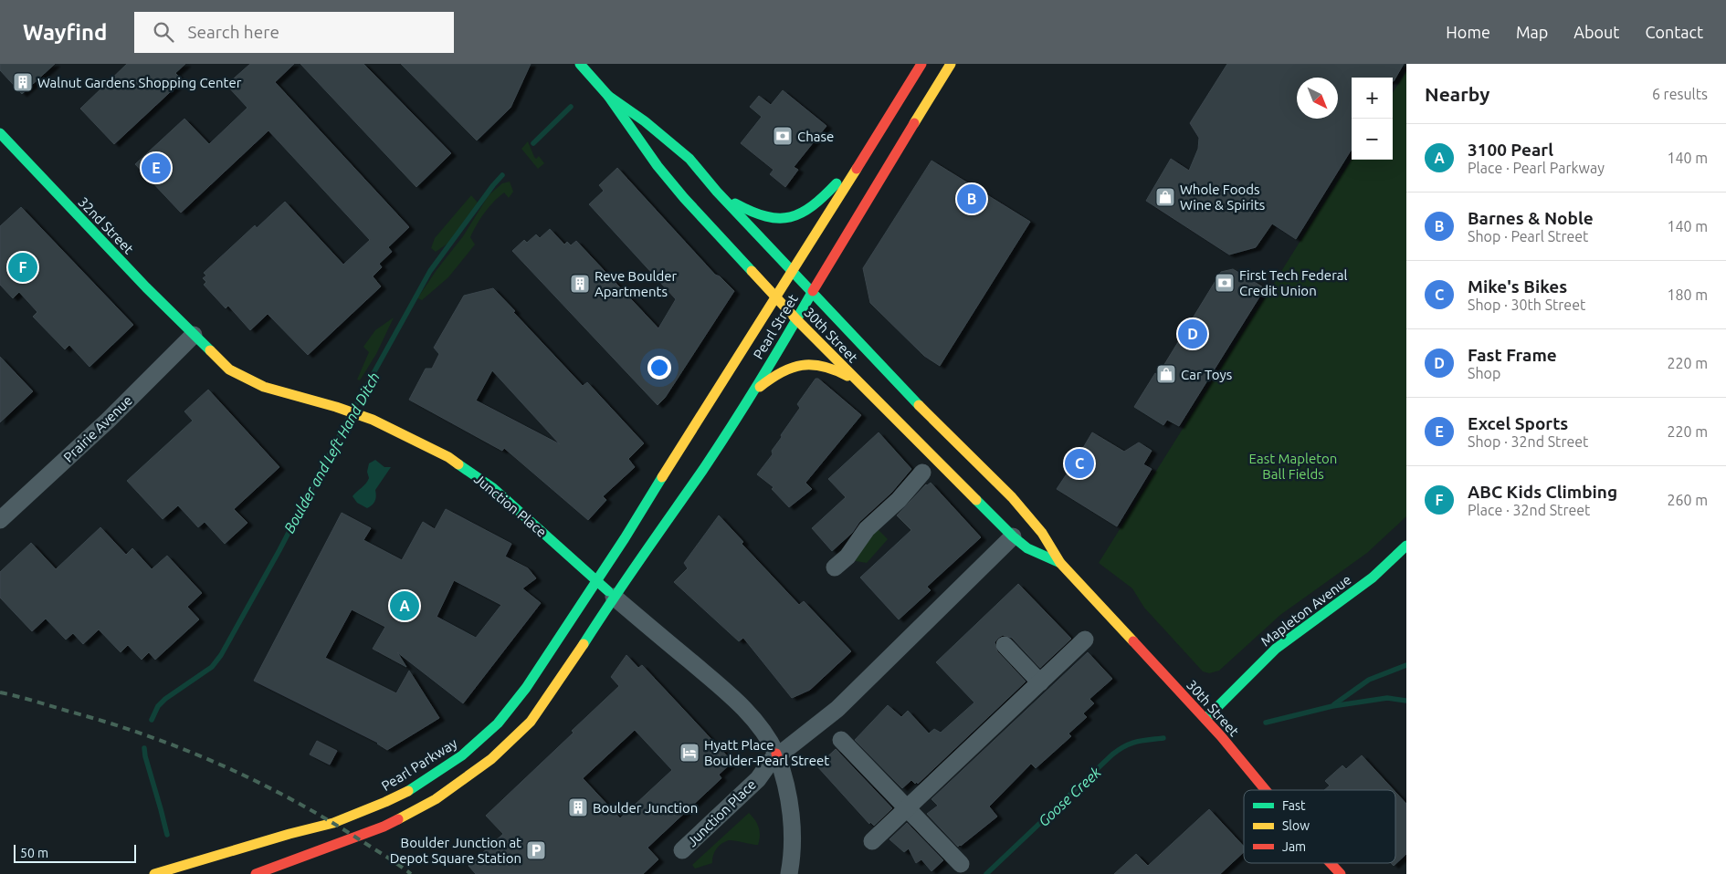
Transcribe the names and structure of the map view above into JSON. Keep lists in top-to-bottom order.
{
  "streets": {
    "main road": [
      "32nd Street",
      "Pearl Street",
      "30th Street",
      "Junction Place",
      "Mapleton Avenue",
      "Pearl Parkway"
    ],
    "street": ["Prairie Avenue"]
  },
  "crossings": [
    ["32nd Street", "Prairie Avenue"],
    ["32nd Street", "Junction Place"],
    ["Pearl Street", "30th Street"],
    ["Pearl Street", "Junction Place"],
    ["Pearl Street", "Pearl Parkway"],
    ["30th Street", "Mapleton Avenue"],
    ["Prairie Avenue", "Junction Place"],
    ["Junction Place", "Pearl Parkway"]
  ],
  "water": ["Boulder and Left Hand Ditch", "Goose Creek"],
  "parks": ["East Mapleton Ball Fields"],
  "places": {
    "building": ["Walnut Gardens Shopping Center", "Reve Boulder Apartments", "Boulder Junction"],
    "bank": ["Chase", "First Tech Federal Credit Union"],
    "shop": ["Whole Foods Wine & Spirits", "Car Toys"],
    "hotel": ["Hyatt Place Boulder-Pearl Street"],
    "parking": ["Boulder Junction at Depot Square Station"]
  },
  "legend": ["Fast", "Slow", "Jam"],
  "scale_bar": "50 m",
  "north": "bottom right",
  "page": {
    "header": "Wayfind",
    "search": "Search here",
    "nav": [
      "Home",
      "Map",
      "About",
      "Contact"
    ],
    "heading": ["Nearby", "6 results"],
    "map_buttons": ["+", "−"],
    "list": [
      {
        "mark": "A",
        "name": "3100 Pearl",
        "note": "Place · Pearl Parkway",
        "value": "140 m"
      },
      {
        "mark": "B",
        "name": "Barnes & Noble",
        "note": "Shop · Pearl Street",
        "value": "140 m"
      },
      {
        "mark": "C",
        "name": "Mike's Bikes",
        "note": "Shop · 30th Street",
        "value": "180 m"
      },
      {
        "mark": "D",
        "name": "Fast Frame",
        "note": "Shop",
        "value": "220 m"
      },
      {
        "mark": "E",
        "name": "Excel Sports",
        "note": "Shop · 32nd Street",
        "value": "220 m"
      },
      {
        "mark": "F",
        "name": "ABC Kids Climbing",
        "note": "Place · 32nd Street",
        "value": "260 m"
      }
    ],
    "pins": [
      "E",
      "B",
      "F",
      "D",
      "C",
      "A"
    ],
    "scale": "50 m"
  }
}
